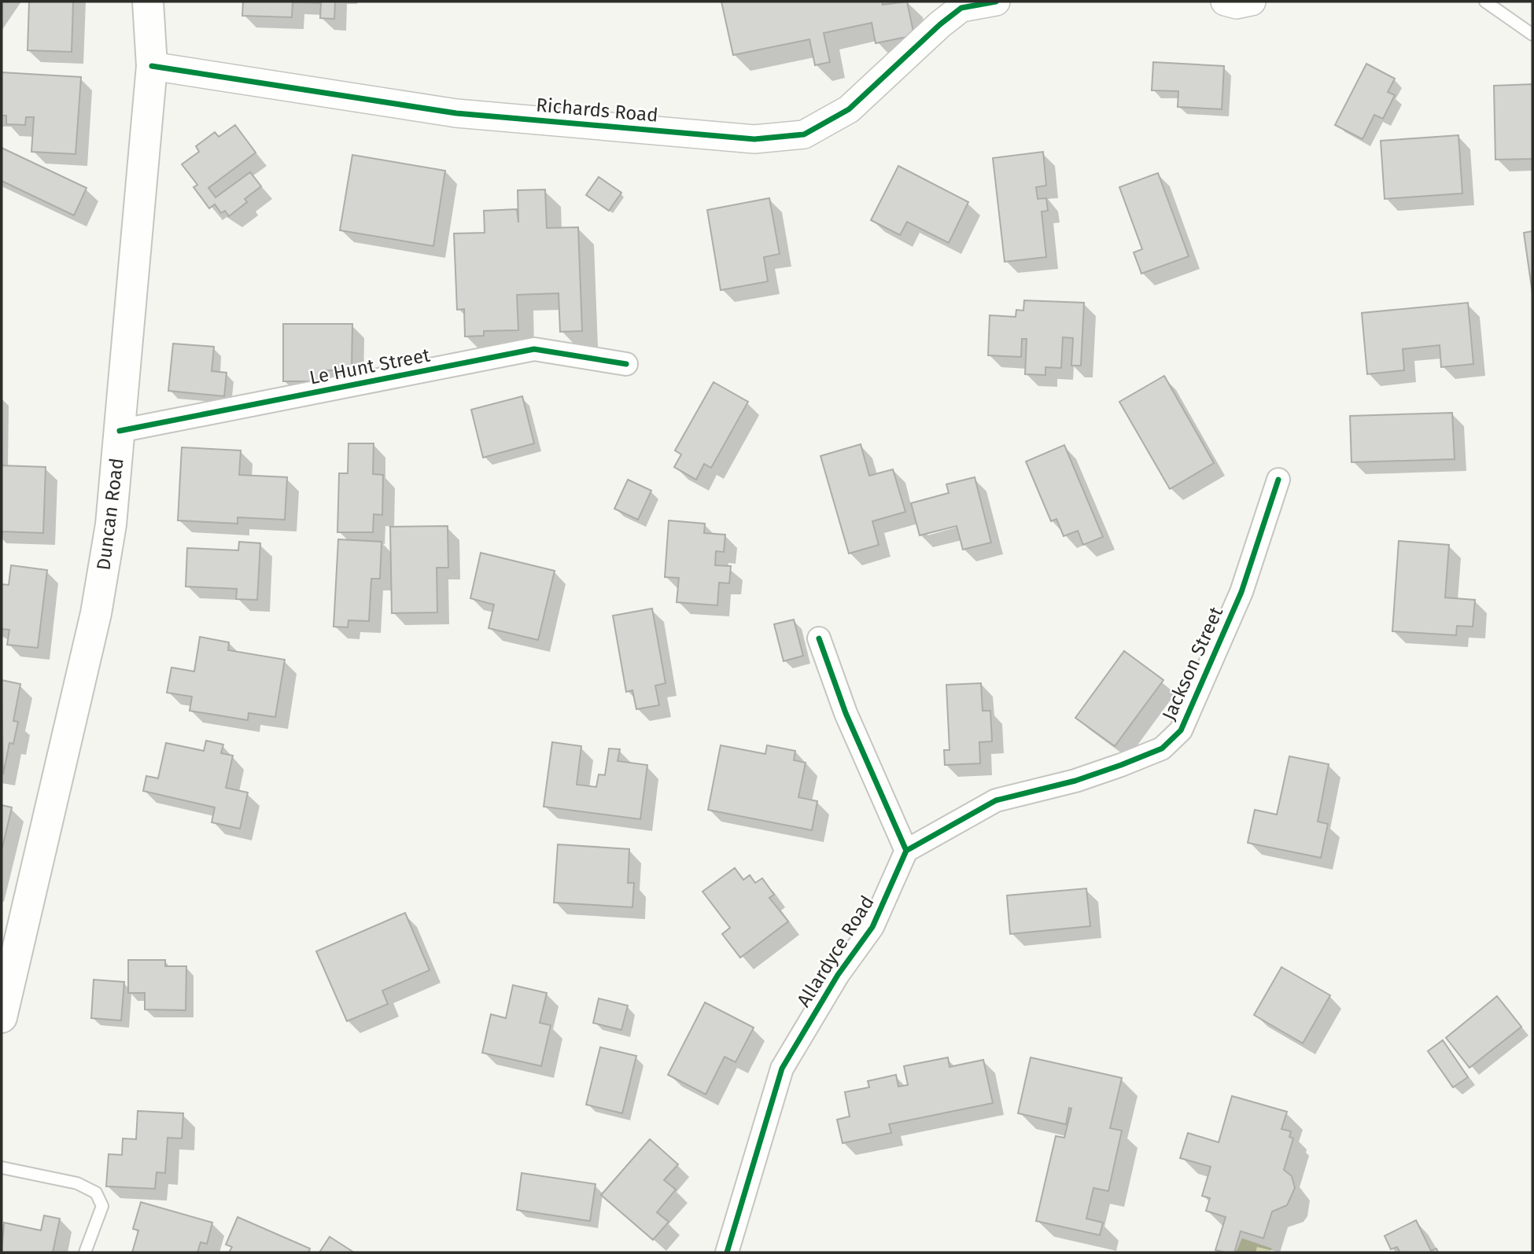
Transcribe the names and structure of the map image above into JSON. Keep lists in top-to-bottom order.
{
  "streets": {
    "main road": ["Duncan Road"],
    "street": [
      "Richards Road",
      "Le Hunt Street",
      "Jackson Street",
      "Allardyce Road"
    ]
  },
  "crossings": [
    ["Richards Road", "Duncan Road"],
    ["Le Hunt Street", "Duncan Road"],
    ["Jackson Street", "Allardyce Road"]
  ]
}
